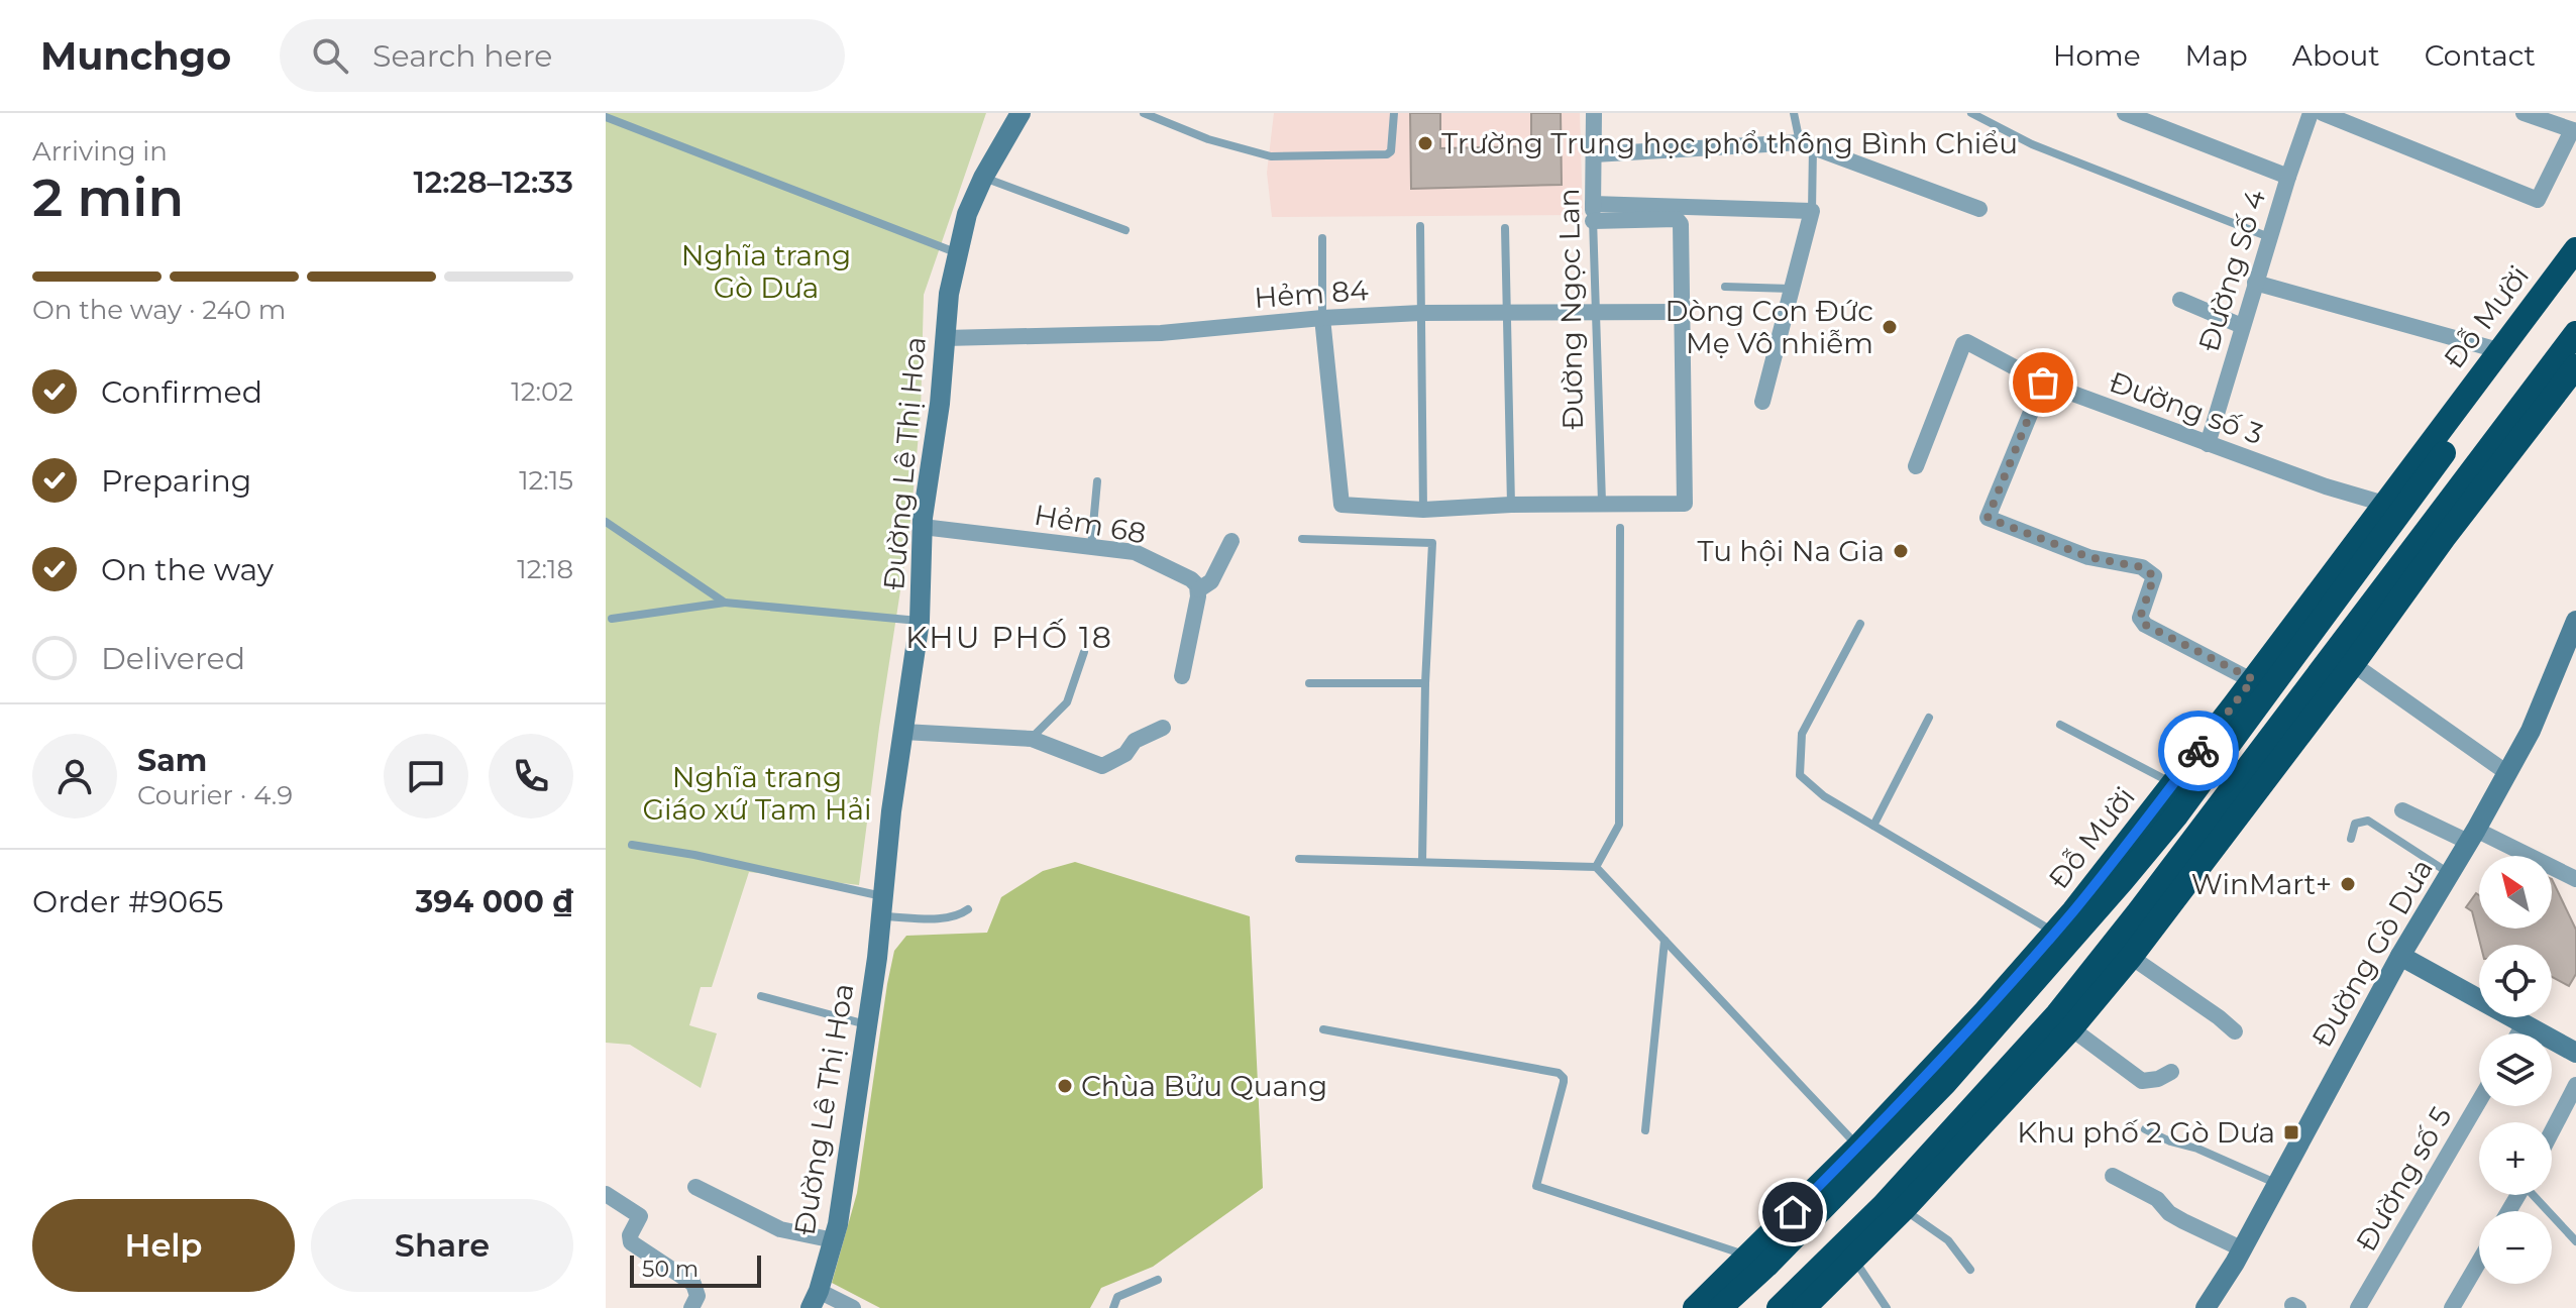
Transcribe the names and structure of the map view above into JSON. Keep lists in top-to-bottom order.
{
  "streets": {
    "highway": ["Đỗ Mười"],
    "street": [
      "Đường Số 4",
      "Hẻm 84",
      "Đường Ngọc Lan",
      "Đường số 3",
      "Đường Lê Thị Hoa",
      "Hẻm 68",
      "Đường Gò Dưa",
      "Đường số 5"
    ]
  },
  "crossings": [
    ["Đường Số 4", "Đường số 3"],
    ["Hẻm 84", "Đường Ngọc Lan"],
    ["Hẻm 84", "Đường Lê Thị Hoa"],
    ["Đỗ Mười", "Đường số 3"],
    ["Đường Lê Thị Hoa", "Hẻm 68"]
  ],
  "districts": ["KHU PHỐ 18"],
  "parks": ["Nghĩa trang Gò Dưa", "Nghĩa trang Giáo xứ Tam Hải"],
  "places": {
    "other": [
      "Trường Trung học phổ thông Bình Chiểu",
      "Dòng Con Đức Mẹ Vô nhiễm",
      "Tu hội Na Gia",
      "WinMart+",
      "Chùa Bửu Quang"
    ],
    "transit": ["Khu phố 2 Gò Dưa"]
  },
  "scale_bar": "50 m",
  "north": "top left",
  "page": {
    "header": "Munchgo",
    "search": "Search here",
    "nav": [
      "Home",
      "Map",
      "About",
      "Contact"
    ],
    "heading": ["2 min", "Arriving in", "12:28–12:33"],
    "panel": [
      "Sam",
      "Courier · 4.9",
      "Order #9065",
      "394 000 ₫"
    ],
    "bar": "On the way · 240 m",
    "list": [
      ["Confirmed", "12:02"],
      ["Preparing", "12:15"],
      ["On the way", "12:18"],
      "Delivered"
    ],
    "map_buttons": ["+", "−"],
    "buttons": ["Help", "Share"],
    "scale": "50 m"
  }
}
